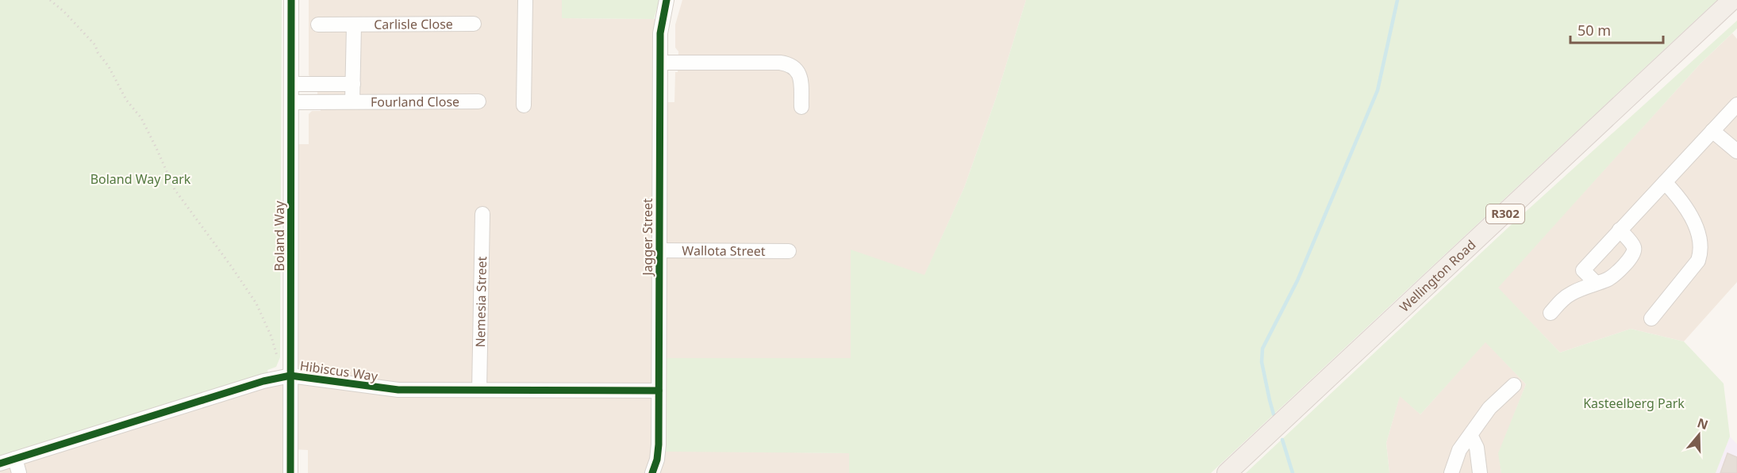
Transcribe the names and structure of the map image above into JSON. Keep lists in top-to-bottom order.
{
  "streets": {
    "main road": ["R302", "Wellington Road"],
    "street": [
      "Carlisle Close",
      "Fourland Close",
      "Boland Way",
      "Jagger Street",
      "Wallota Street",
      "Nemesia Street",
      "Hibiscus Way"
    ]
  },
  "crossings": [
    ["Fourland Close", "Boland Way"],
    ["Boland Way", "Hibiscus Way"],
    ["Jagger Street", "Wallota Street"],
    ["Jagger Street", "Hibiscus Way"],
    ["Nemesia Street", "Hibiscus Way"]
  ],
  "parks": ["Boland Way Park", "Kasteelberg Park"],
  "scale_bar": "50 m",
  "north": "top"
}
